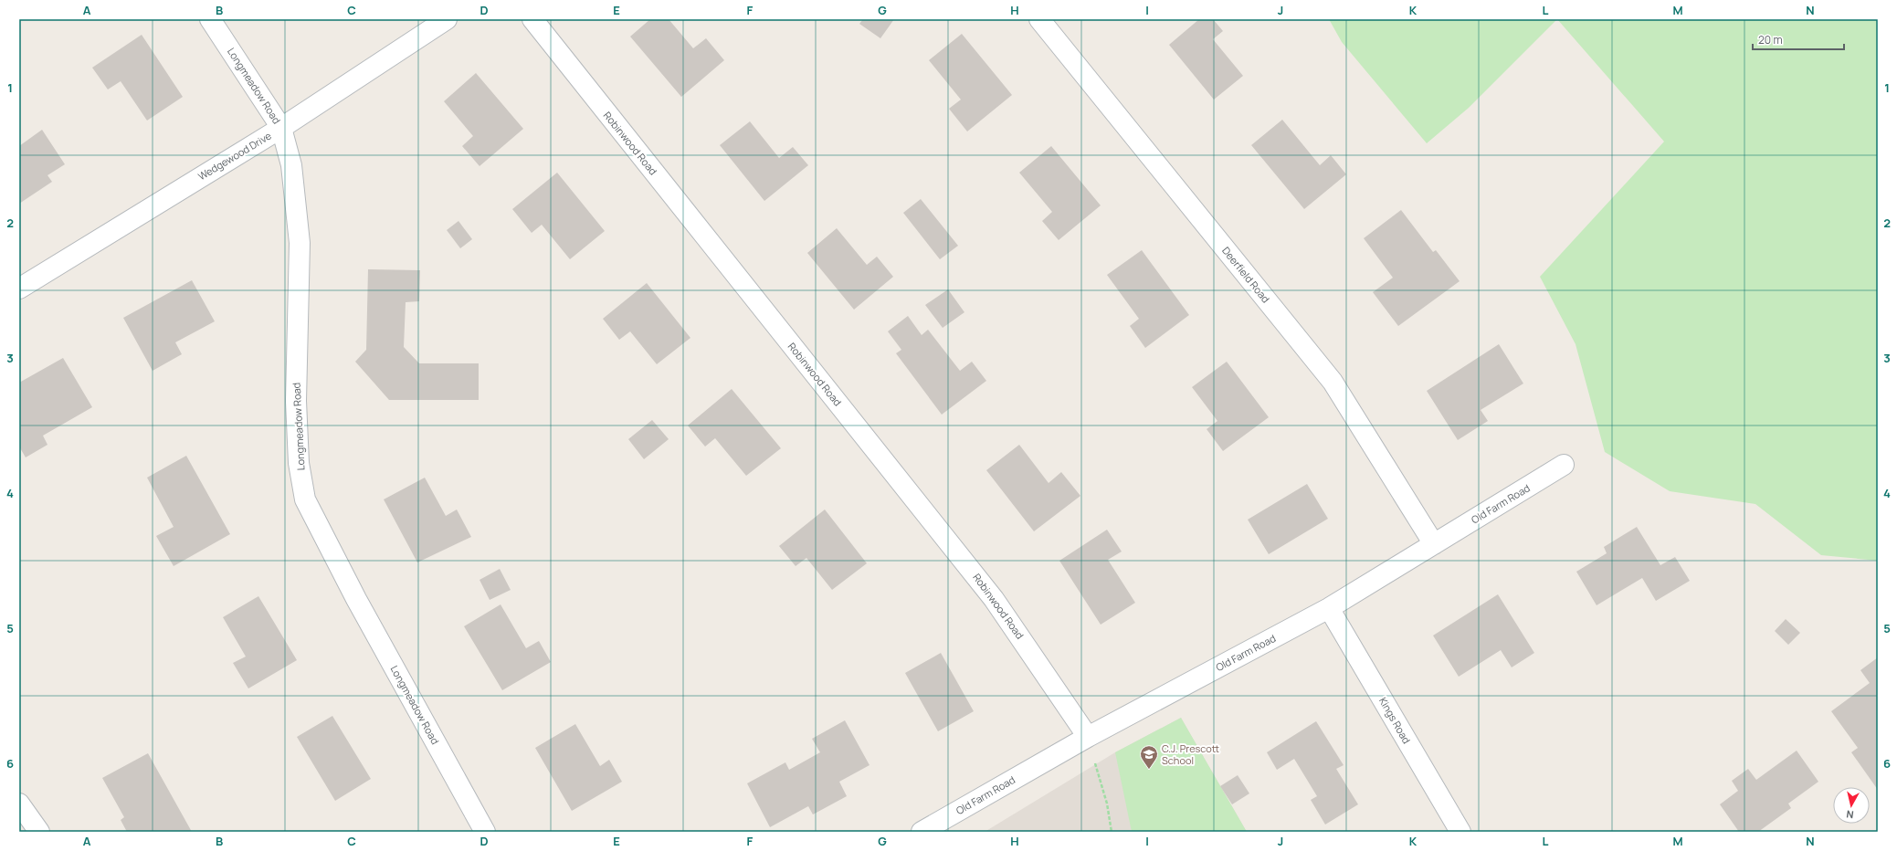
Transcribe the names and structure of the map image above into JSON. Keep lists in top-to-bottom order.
{
  "streets": {
    "street": [
      "Longmeadow Road",
      "Robinwood Road",
      "Wedgewood Drive",
      "Deerfield Road",
      "Old Farm Road",
      "Kings Road"
    ]
  },
  "crossings": [
    ["Longmeadow Road", "Wedgewood Drive"],
    ["Robinwood Road", "Old Farm Road"],
    ["Deerfield Road", "Old Farm Road"],
    ["Old Farm Road", "Kings Road"]
  ],
  "places": {
    "school or university": ["C.J. Prescott School"]
  },
  "scale_bar": "20 m",
  "north": "bottom",
  "grid": {
    "columns": [
      "A",
      "B",
      "C",
      "D",
      "E",
      "F",
      "G",
      "H",
      "I",
      "J",
      "K",
      "L",
      "M",
      "N"
    ],
    "rows": [
      "1",
      "2",
      "3",
      "4",
      "5",
      "6"
    ]
  }
}
